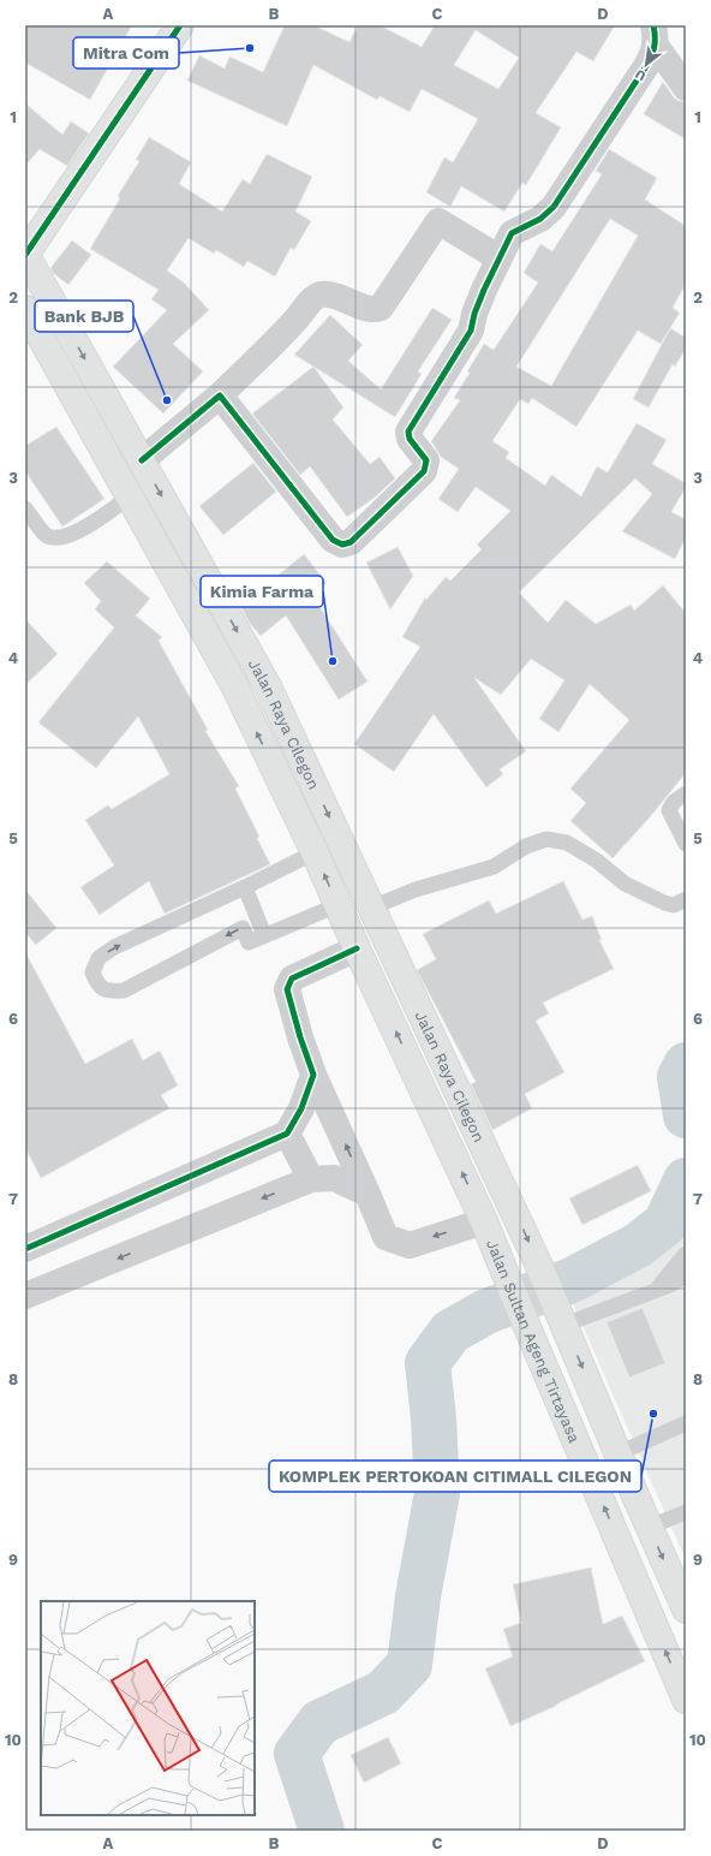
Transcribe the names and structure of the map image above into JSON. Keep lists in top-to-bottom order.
{
  "streets": {
    "main road": ["Jalan Raya Cilegon", "Jalan Sultan Ageng Tirtayasa"]
  },
  "crossings": [
    ["Jalan Raya Cilegon", "Jalan Sultan Ageng Tirtayasa"]
  ],
  "places": [
    "Mitra Com",
    "Bank BJB",
    "Kimia Farma",
    "KOMPLEK PERTOKOAN CITIMALL CILEGON"
  ],
  "north": "bottom left",
  "grid": {
    "columns": [
      "A",
      "B",
      "C",
      "D"
    ],
    "rows": [
      "1",
      "2",
      "3",
      "4",
      "5",
      "6",
      "7",
      "8",
      "9",
      "10"
    ]
  }
}
